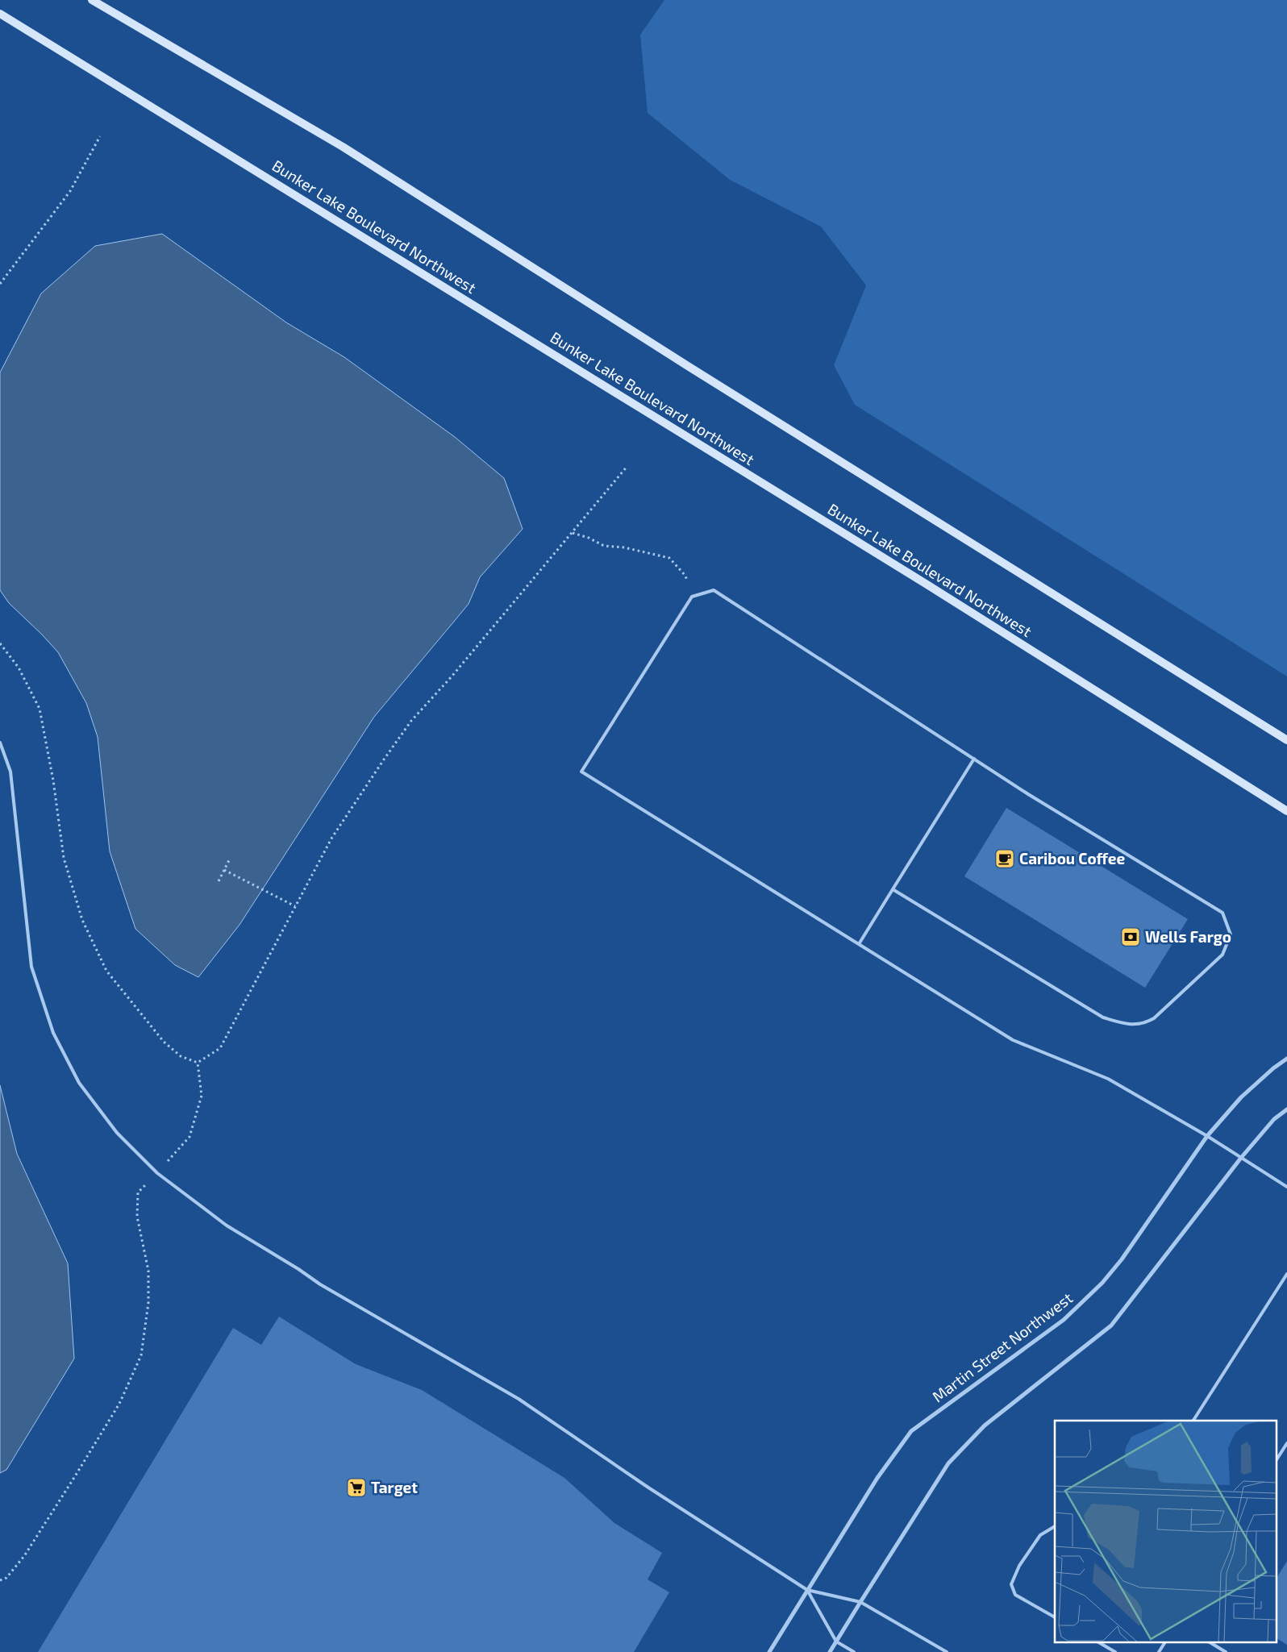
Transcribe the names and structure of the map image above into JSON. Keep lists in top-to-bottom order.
{
  "streets": {
    "main road": ["Bunker Lake Boulevard Northwest"],
    "street": ["Martin Street Northwest"]
  },
  "places": {
    "cafe": ["Caribou Coffee"],
    "bank": ["Wells Fargo"],
    "supermarket": ["Target"]
  }
}
